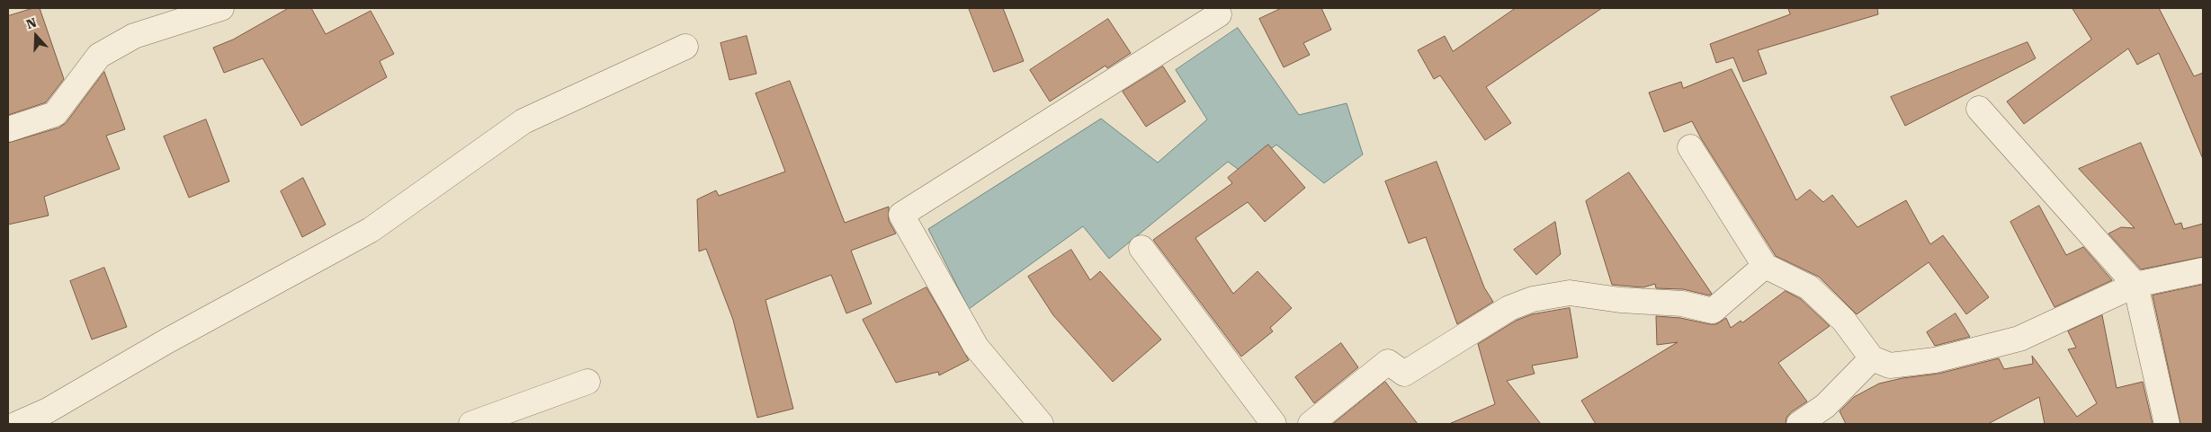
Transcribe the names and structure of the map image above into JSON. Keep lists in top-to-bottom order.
{
  "north": "top"
}
